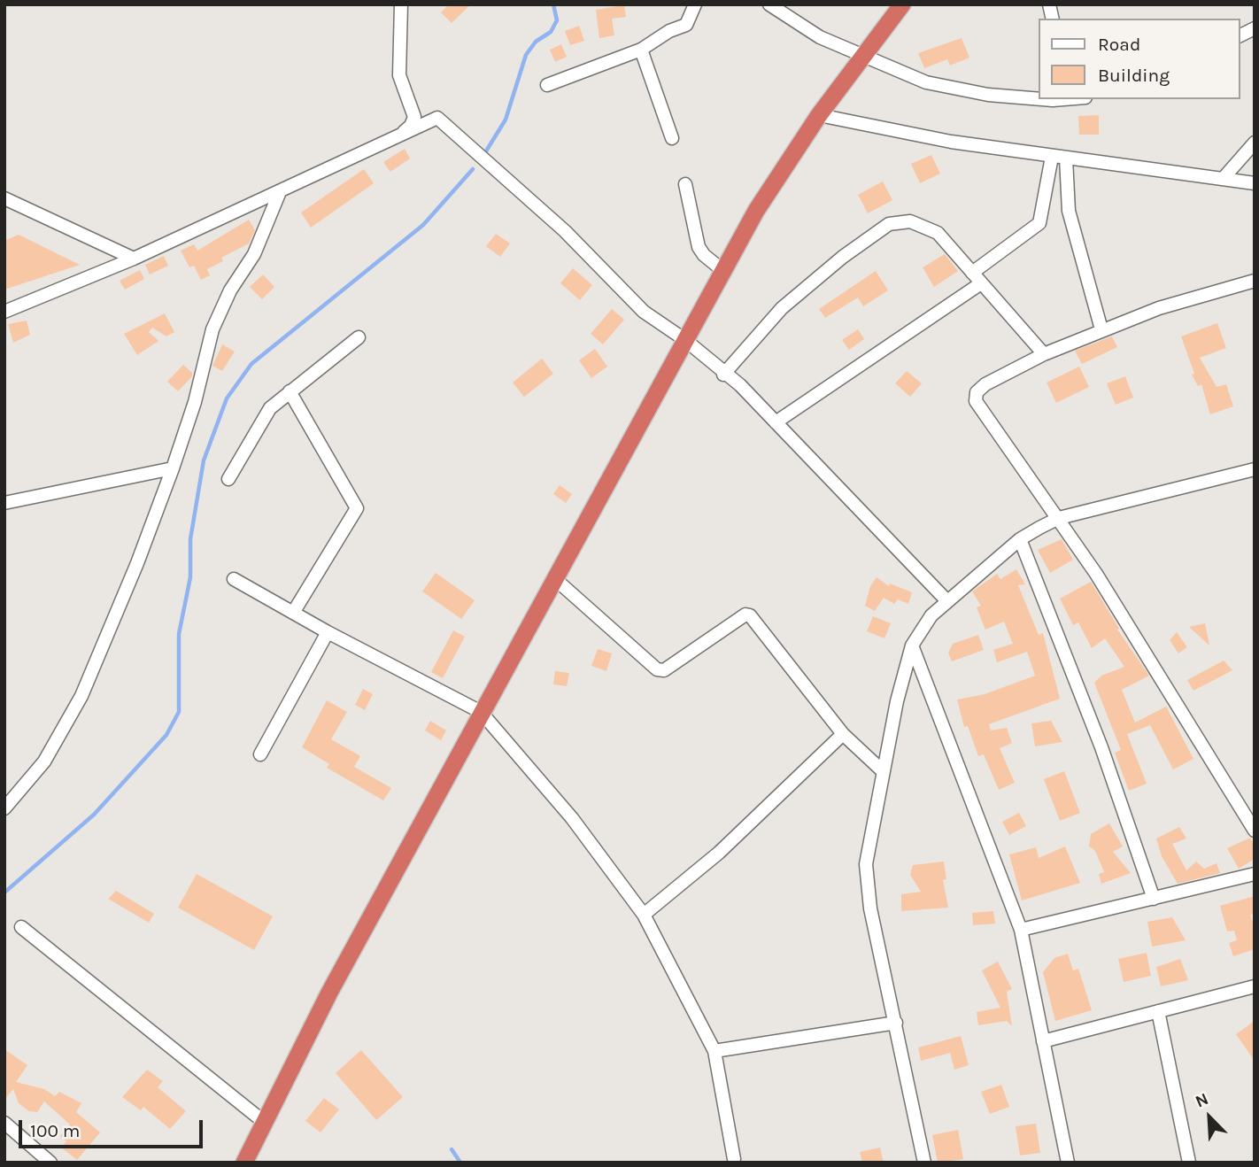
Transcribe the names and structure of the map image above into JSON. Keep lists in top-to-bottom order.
{
  "legend": ["Road", "Building"],
  "scale_bar": "100 m",
  "north": "top left"
}
